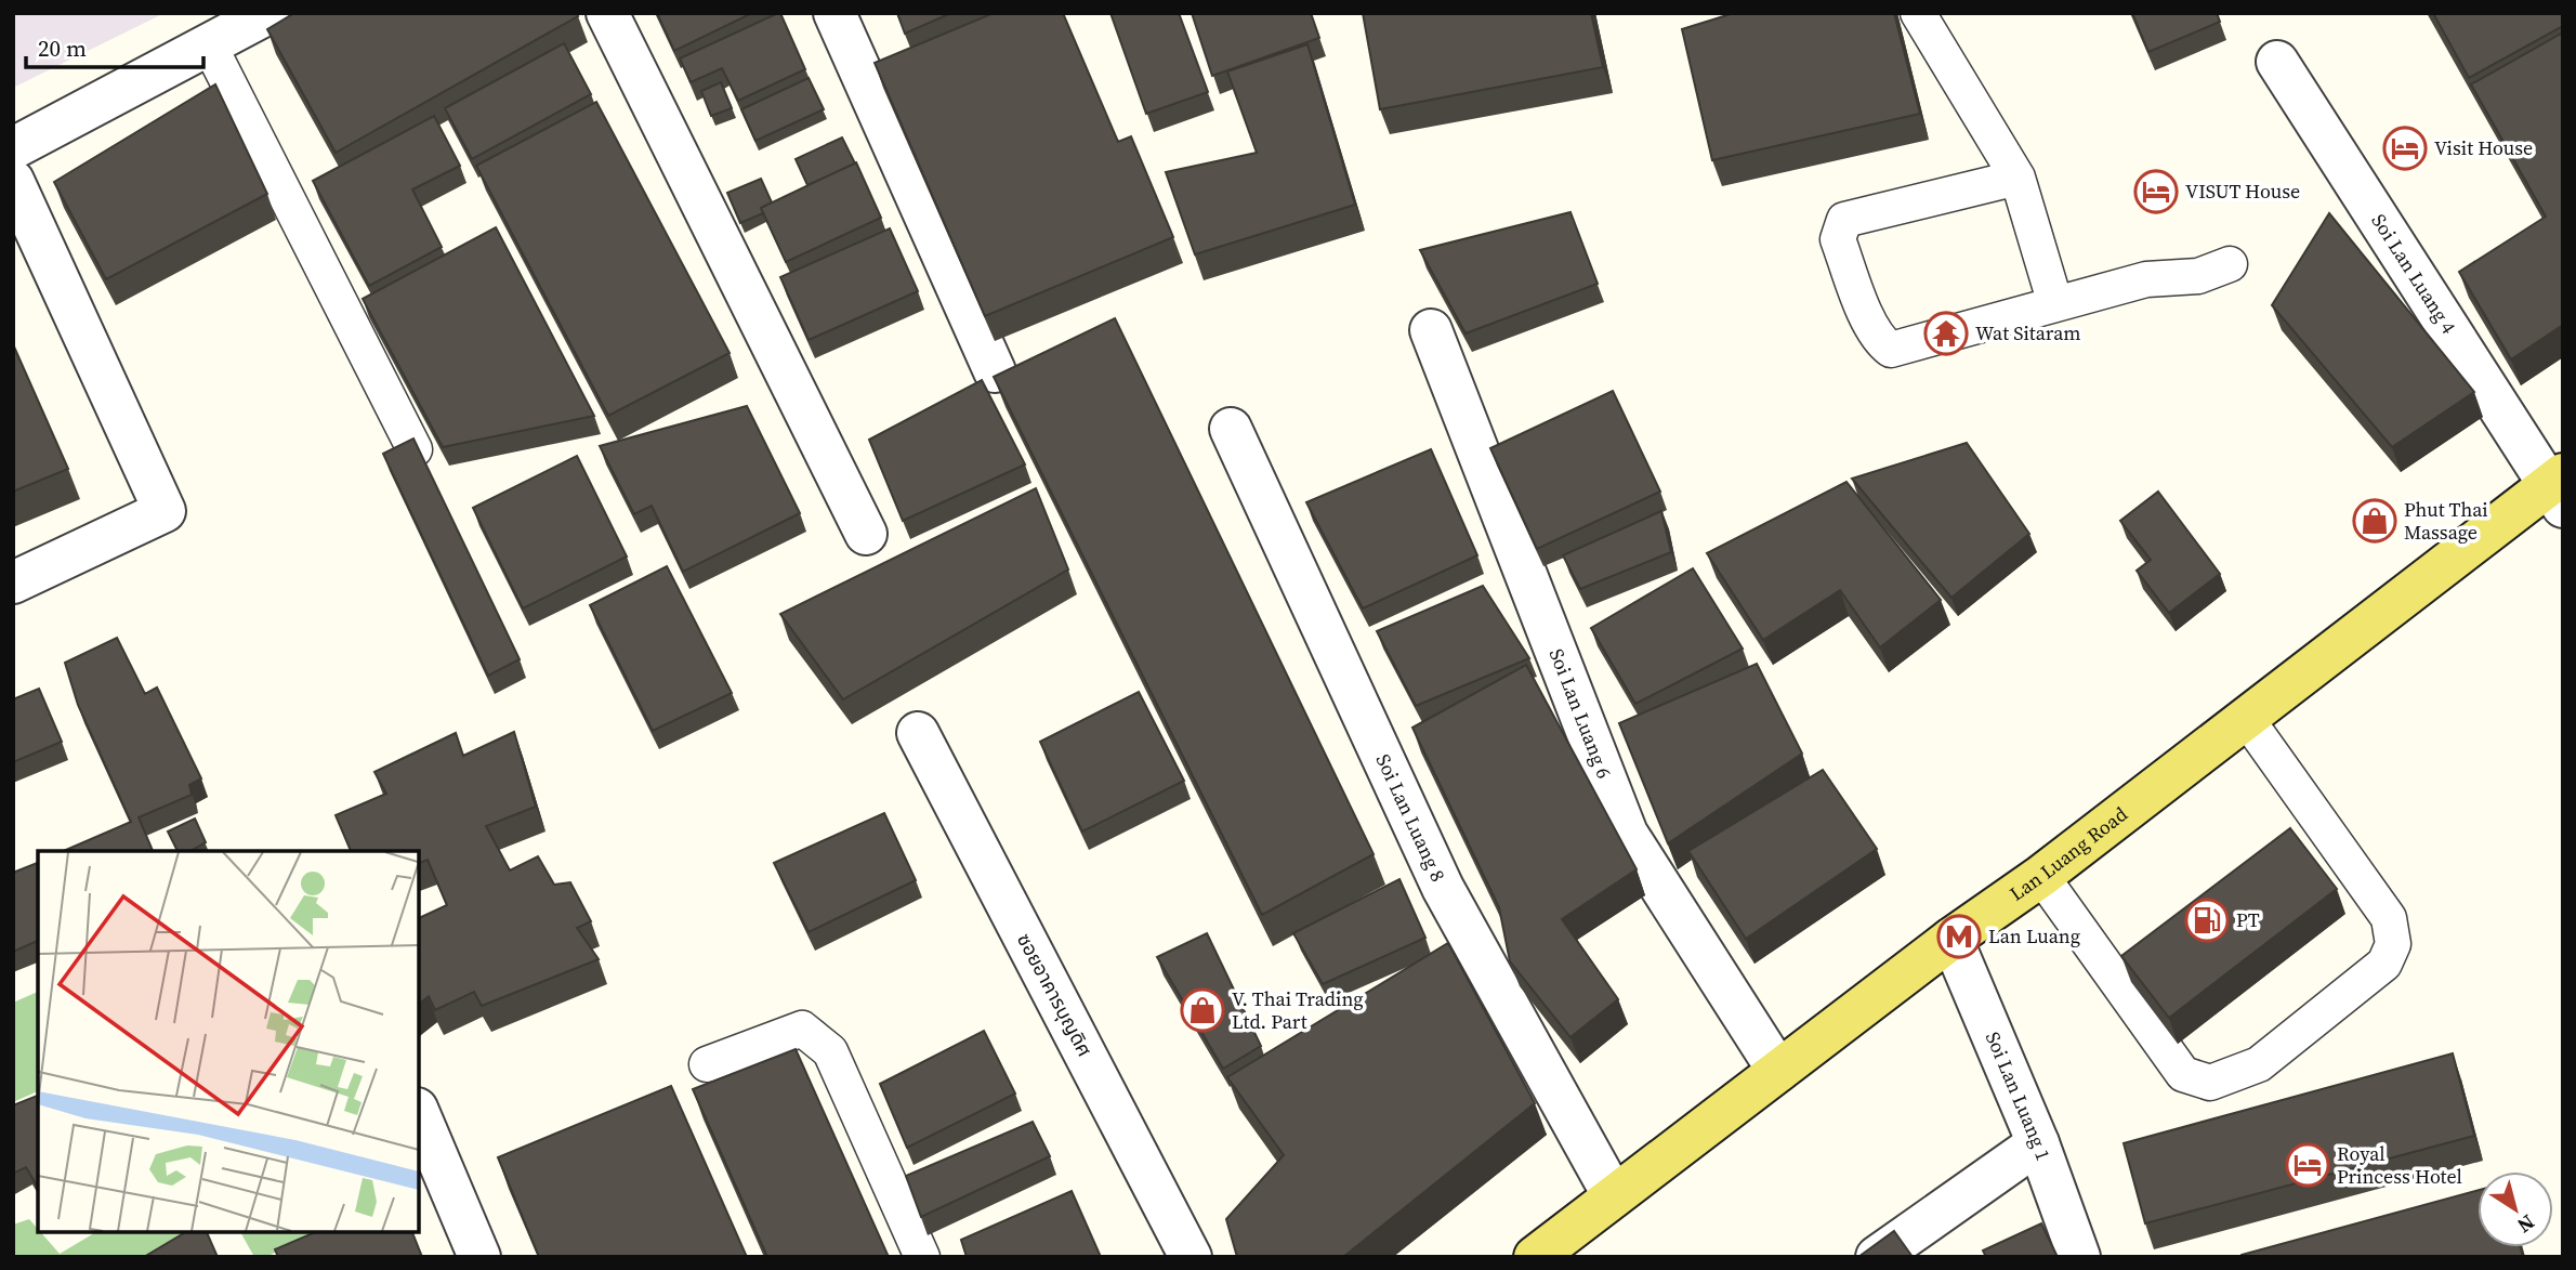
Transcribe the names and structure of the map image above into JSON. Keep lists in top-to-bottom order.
{
  "streets": {
    "main road": ["Lan Luang Road"],
    "street": [
      "Soi Lan Luang 4",
      "Soi Lan Luang 6",
      "Soi Lan Luang 8",
      "ซอยอาคารบุญดิศ",
      "Soi Lan Luang 1"
    ]
  },
  "crossings": [
    ["Soi Lan Luang 4", "Lan Luang Road"],
    ["Soi Lan Luang 6", "Lan Luang Road"],
    ["Soi Lan Luang 8", "Lan Luang Road"],
    ["Lan Luang Road", "Soi Lan Luang 1"]
  ],
  "places": {
    "hotel": ["Visit House", "VISUT House", "Royal Princess Hotel"],
    "temple": ["Wat Sitaram"],
    "shop": ["Phut Thai Massage", "V. Thai Trading Ltd. Part"],
    "fuel station": ["PT"],
    "metro station": ["Lan Luang"]
  },
  "scale_bar": "20 m",
  "north": "bottom right"
}
